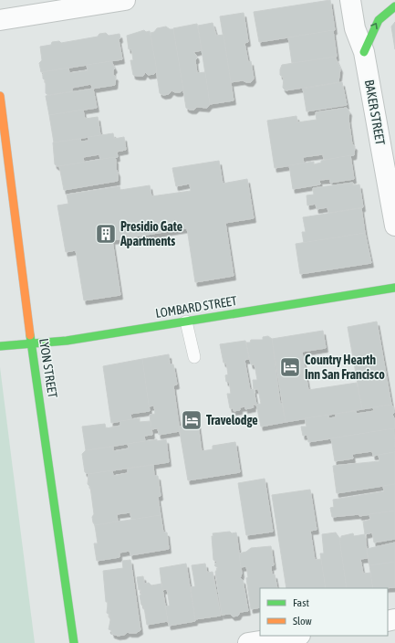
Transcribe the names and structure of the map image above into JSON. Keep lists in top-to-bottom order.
{
  "streets": {
    "main road": ["LOMBARD STREET", "LYON STREET"],
    "street": ["BAKER STREET"]
  },
  "crossings": [
    ["LOMBARD STREET", "LYON STREET"]
  ],
  "places": {
    "building": ["Presidio Gate Apartments"],
    "hotel": ["Country Hearth Inn San Francisco", "Travelodge"]
  },
  "legend": ["Fast", "Slow"]
}
